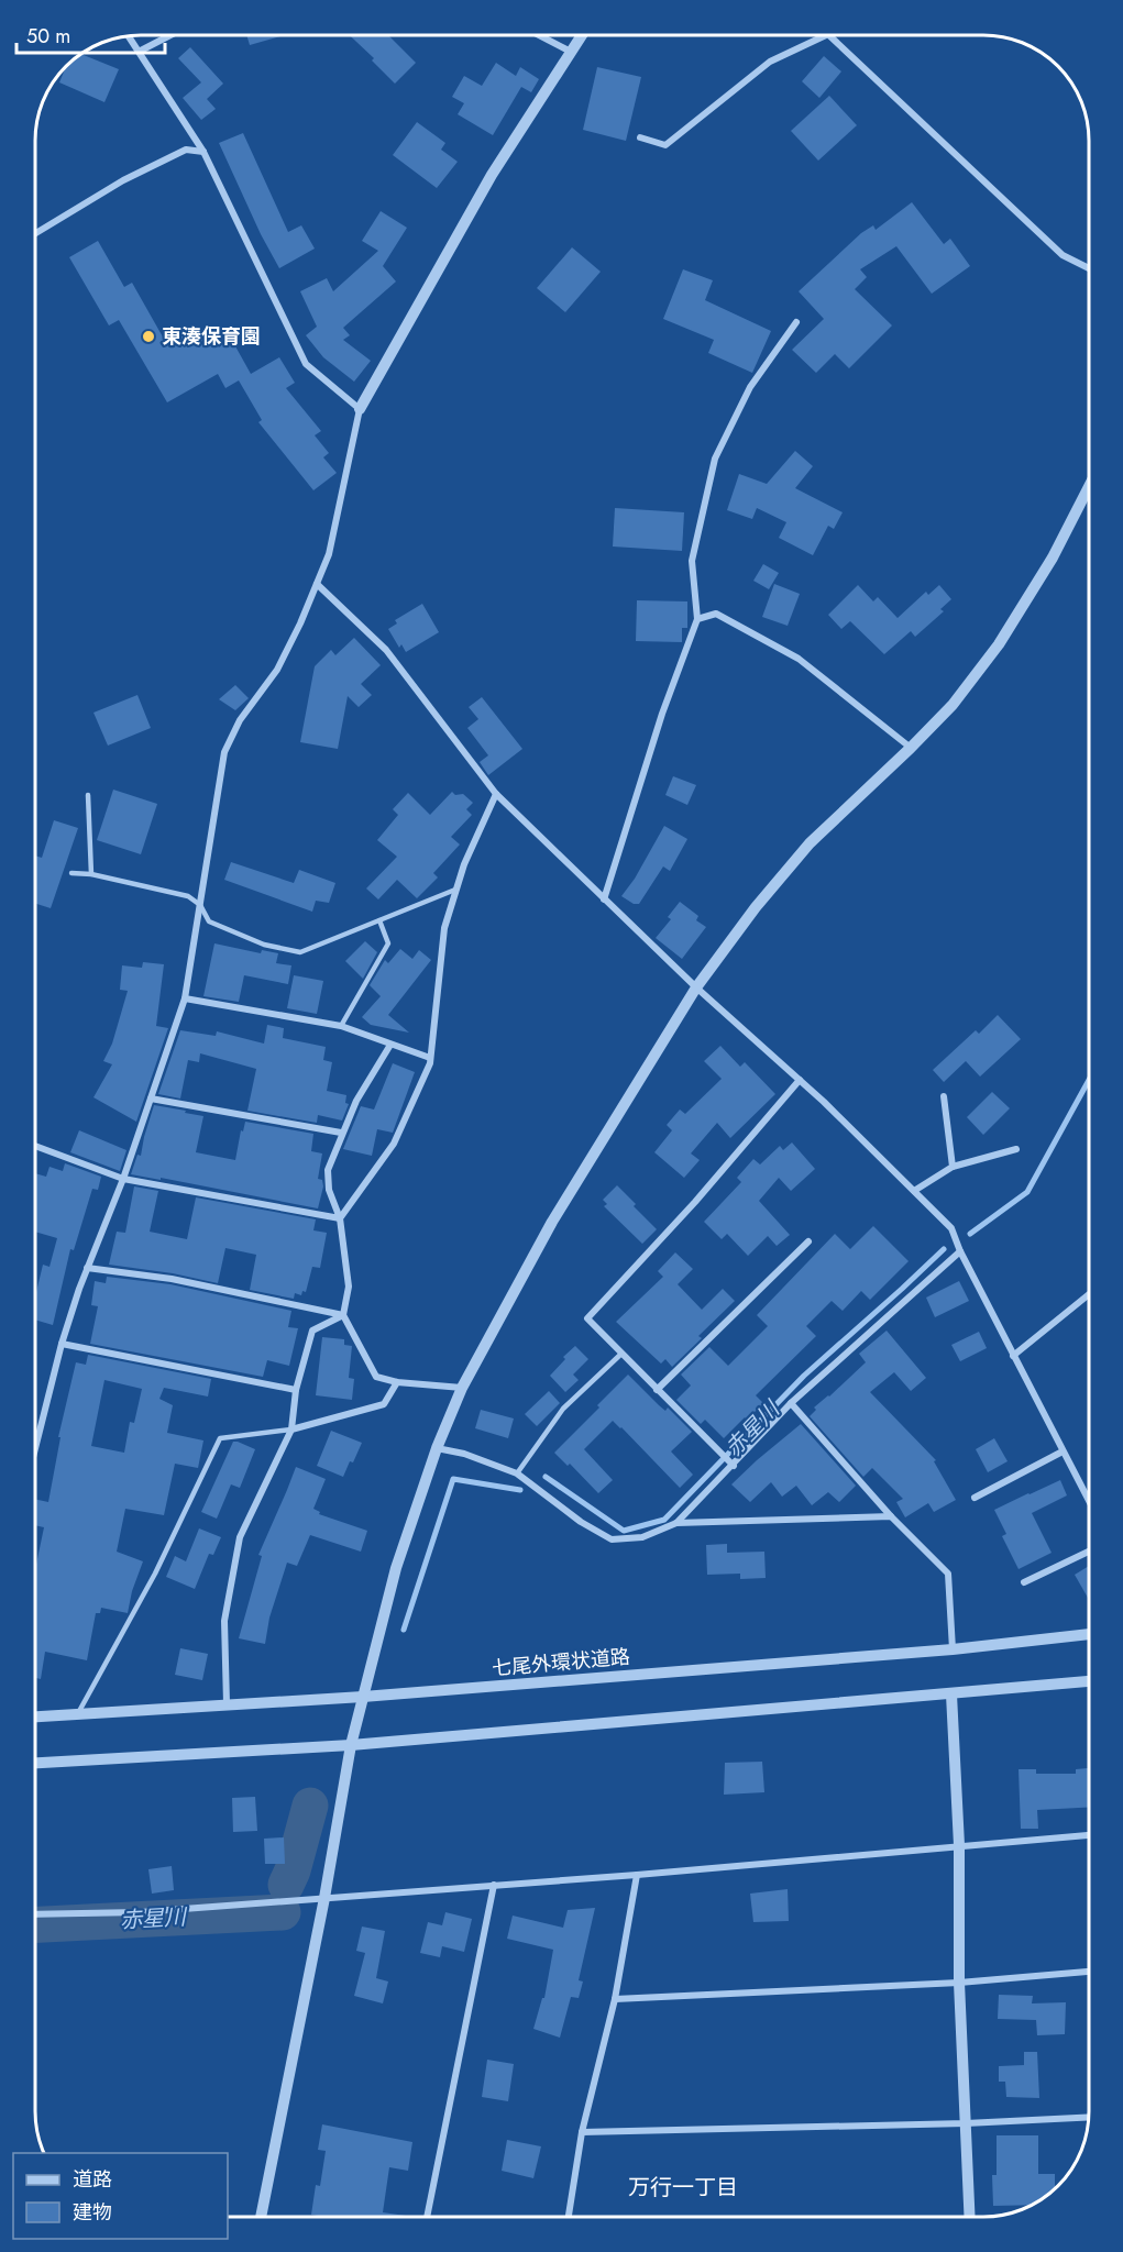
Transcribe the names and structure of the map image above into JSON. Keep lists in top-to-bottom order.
{
  "streets": {
    "street": ["七尾外環状道路"]
  },
  "districts": ["万行一丁目"],
  "water": ["赤星川"],
  "places": ["東湊保育園"],
  "legend": ["道路", "建物"],
  "scale_bar": "50 m"
}
